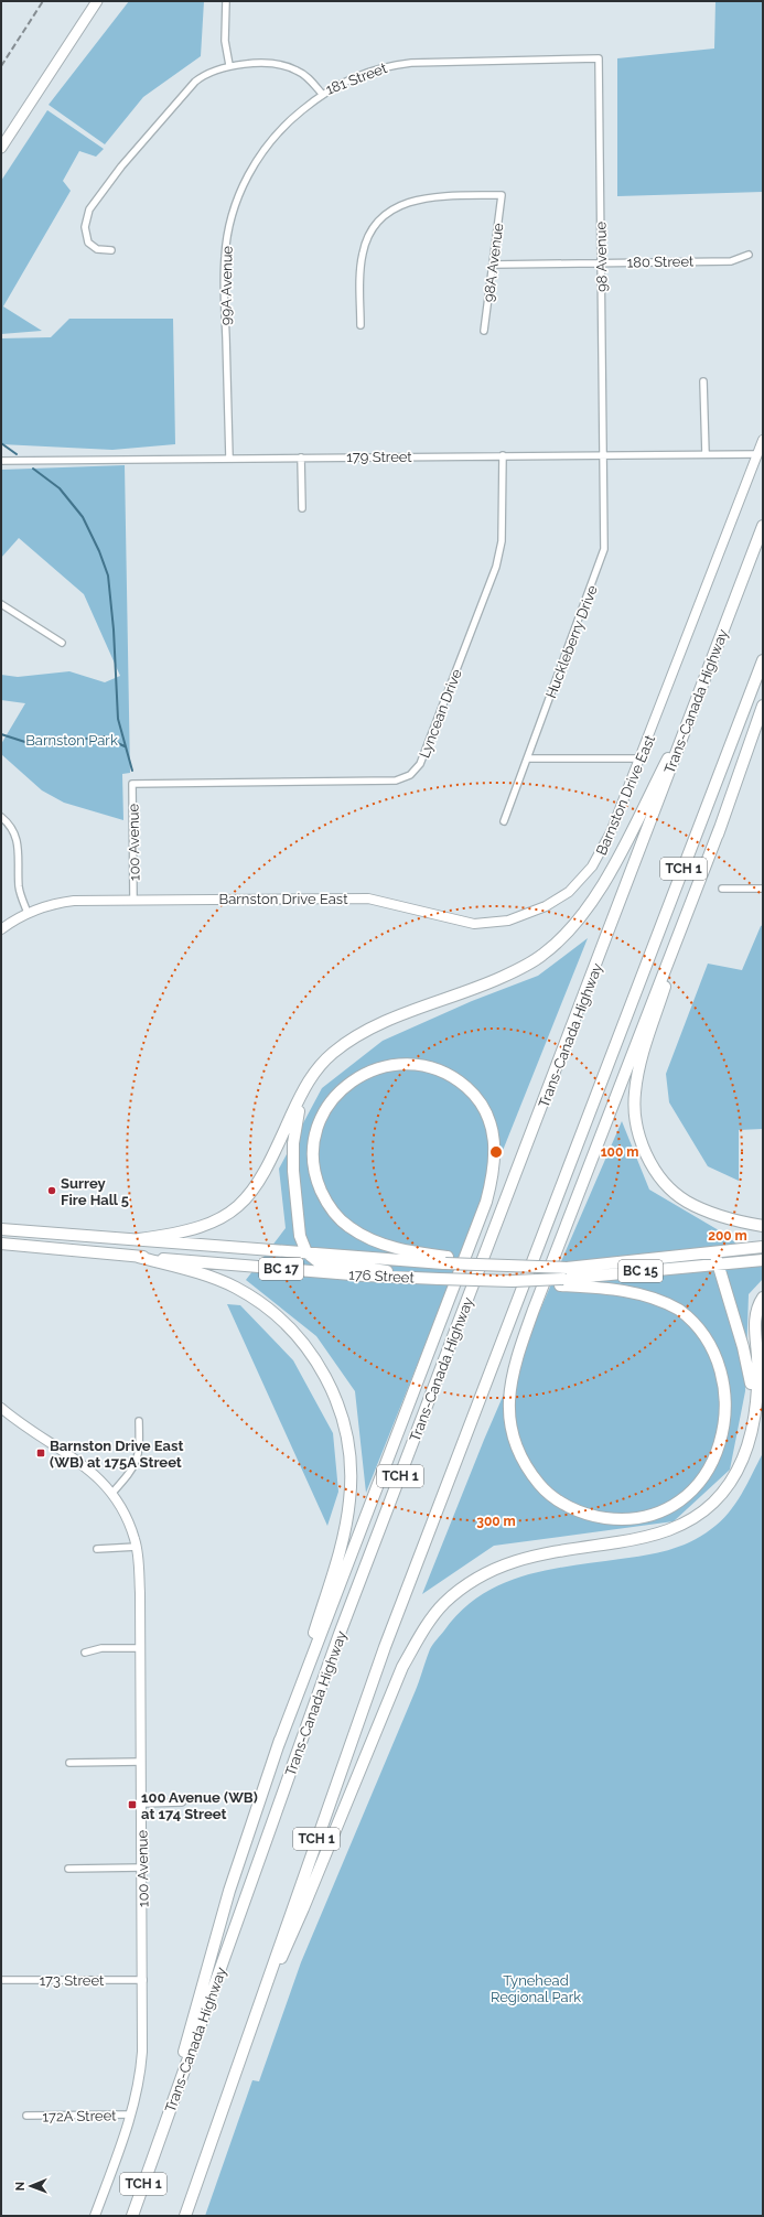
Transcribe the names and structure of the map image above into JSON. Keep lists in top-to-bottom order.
{
  "streets": {
    "highway": [
      "Trans-Canada Highway",
      "TCH 1",
      "BC 17",
      "BC 15",
      "176 Street"
    ],
    "street": [
      "181 Street",
      "98 Avenue",
      "180 Street",
      "98A Avenue",
      "99A Avenue",
      "179 Street",
      "Huckleberry Drive",
      "Lyncean Drive",
      "Barnston Drive East",
      "100 Avenue",
      "173 Street",
      "172A Street"
    ]
  },
  "crossings": [
    ["181 Street", "98 Avenue"],
    ["181 Street", "99A Avenue"],
    ["98 Avenue", "180 Street"],
    ["98 Avenue", "179 Street"],
    ["98 Avenue", "Huckleberry Drive"],
    ["180 Street", "98A Avenue"],
    ["99A Avenue", "179 Street"],
    ["179 Street", "Huckleberry Drive"],
    ["179 Street", "Lyncean Drive"],
    ["179 Street", "Barnston Drive East"],
    ["Lyncean Drive", "100 Avenue"],
    ["Barnston Drive East", "100 Avenue"],
    ["100 Avenue", "173 Street"],
    ["100 Avenue", "172A Street"],
    ["BC 15", "176 Street"]
  ],
  "parks": ["Barnston Park", "Tynehead Regional Park"],
  "places": {
    "other": ["Surrey Fire Hall 5"],
    "transit": ["Barnston Drive East (WB) at 175A Street", "100 Avenue (WB) at 174 Street"]
  },
  "north": "left",
  "rings": ["100 m", "200 m", "300 m"]
}
